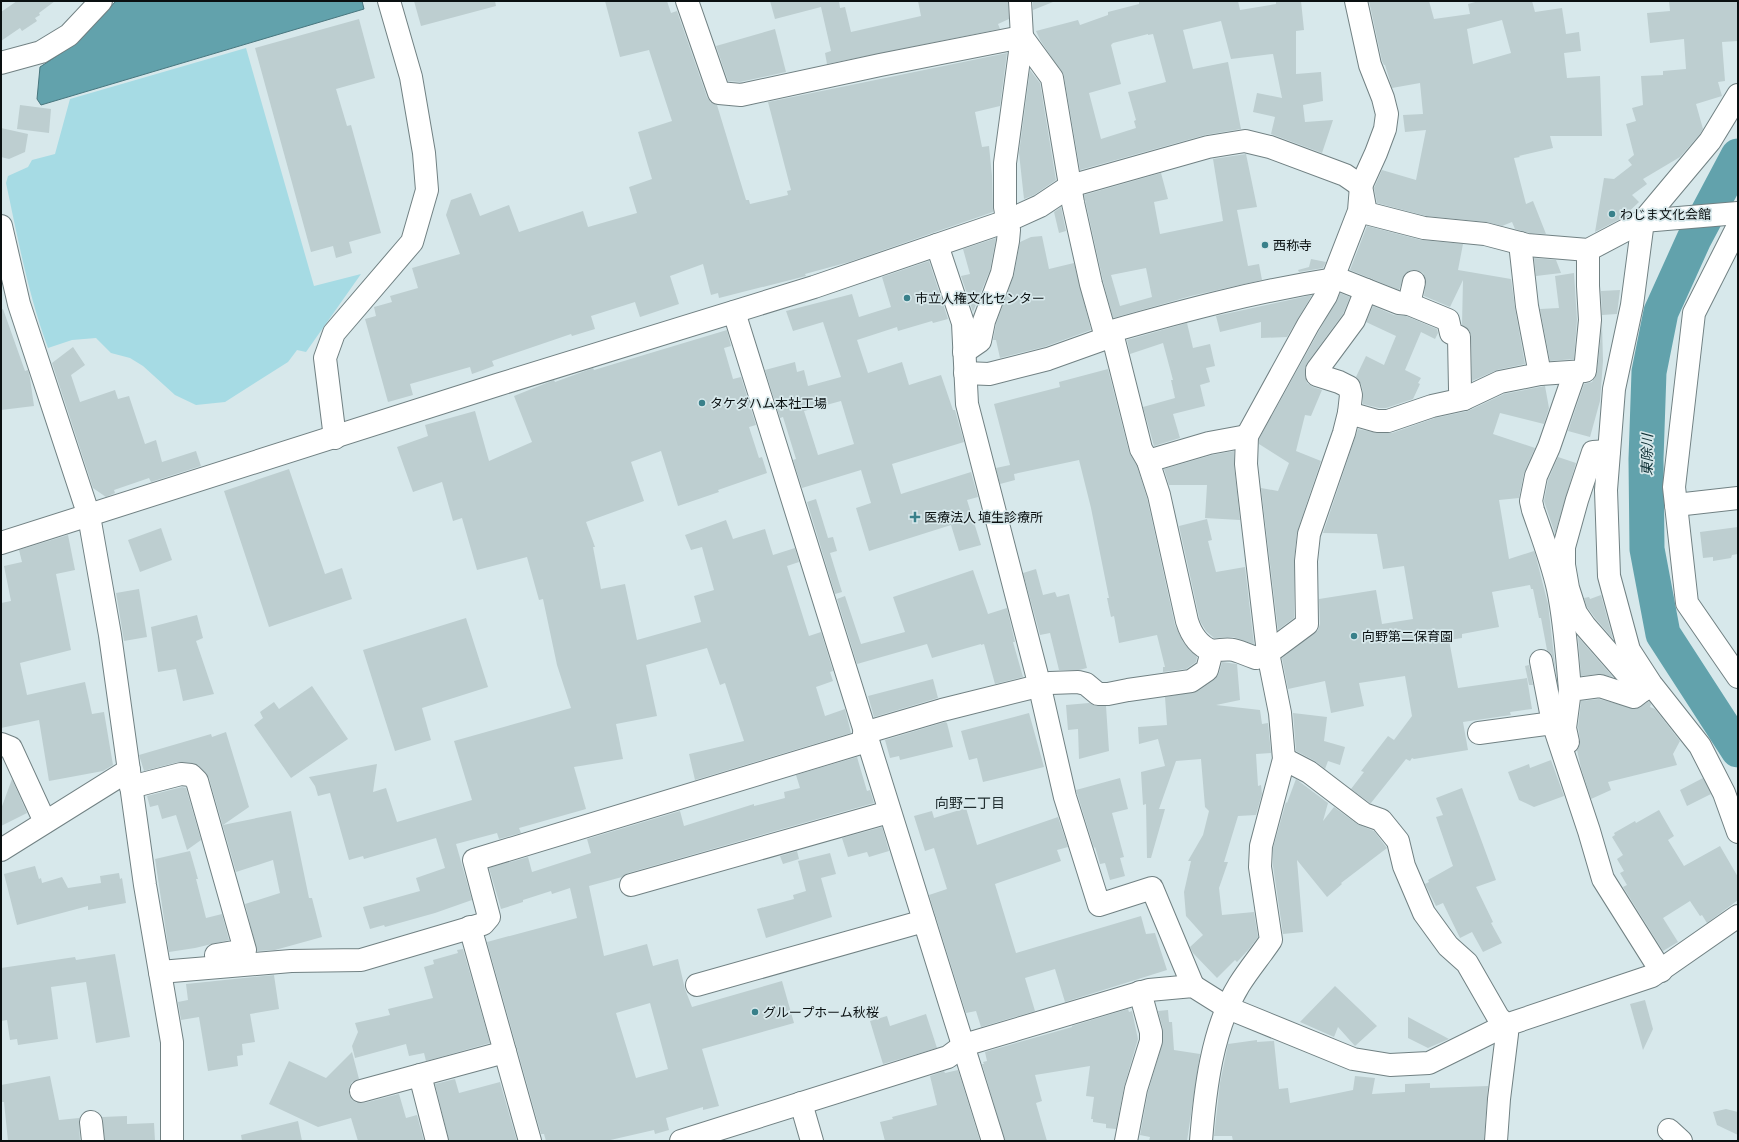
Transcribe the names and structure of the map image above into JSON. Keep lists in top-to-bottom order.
{
  "districts": ["向野二丁目"],
  "water": ["東除川"],
  "places": {
    "other": [
      "わじま文化会館",
      "西称寺",
      "市立人権文化センター",
      "タケダハム本社工場",
      "向野第二保育園",
      "グループホーム秋桜"
    ],
    "health": ["医療法人 埴生診療所"]
  }
}
